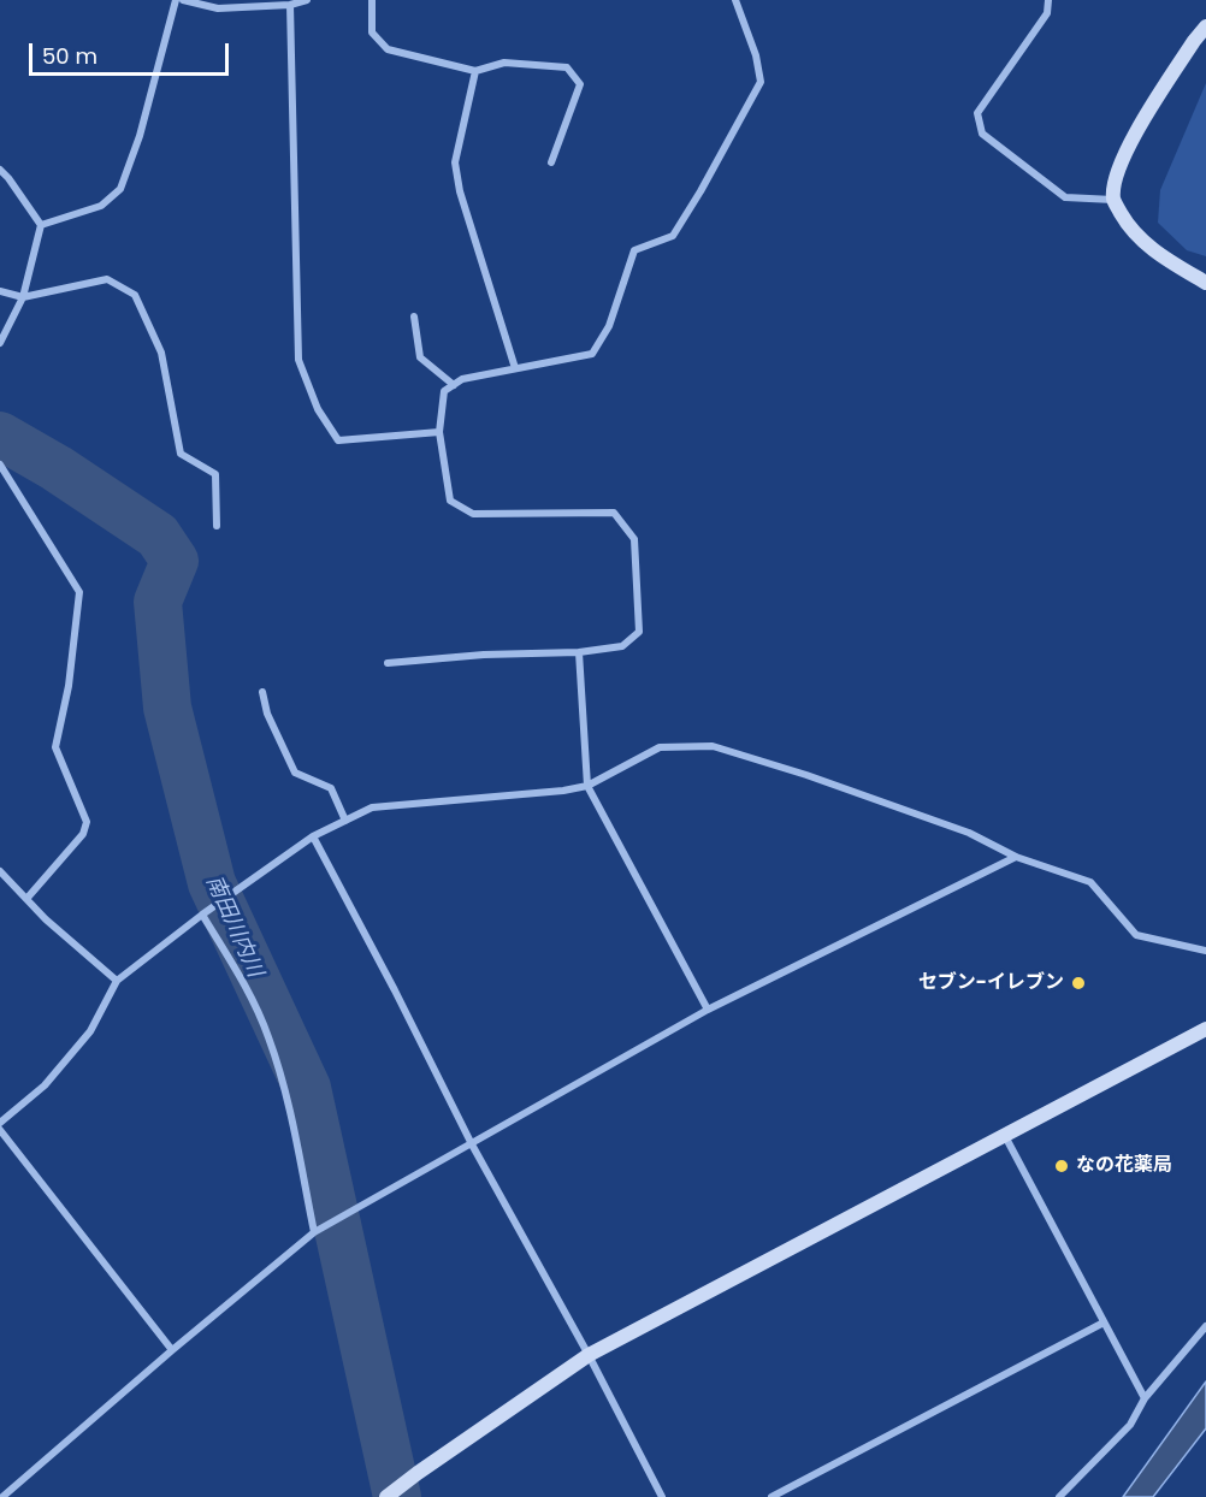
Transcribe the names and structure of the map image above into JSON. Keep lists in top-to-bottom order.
{
  "water": ["南田川内川"],
  "places": ["セブン-イレブン", "なの花薬局"],
  "scale_bar": "50 m"
}
